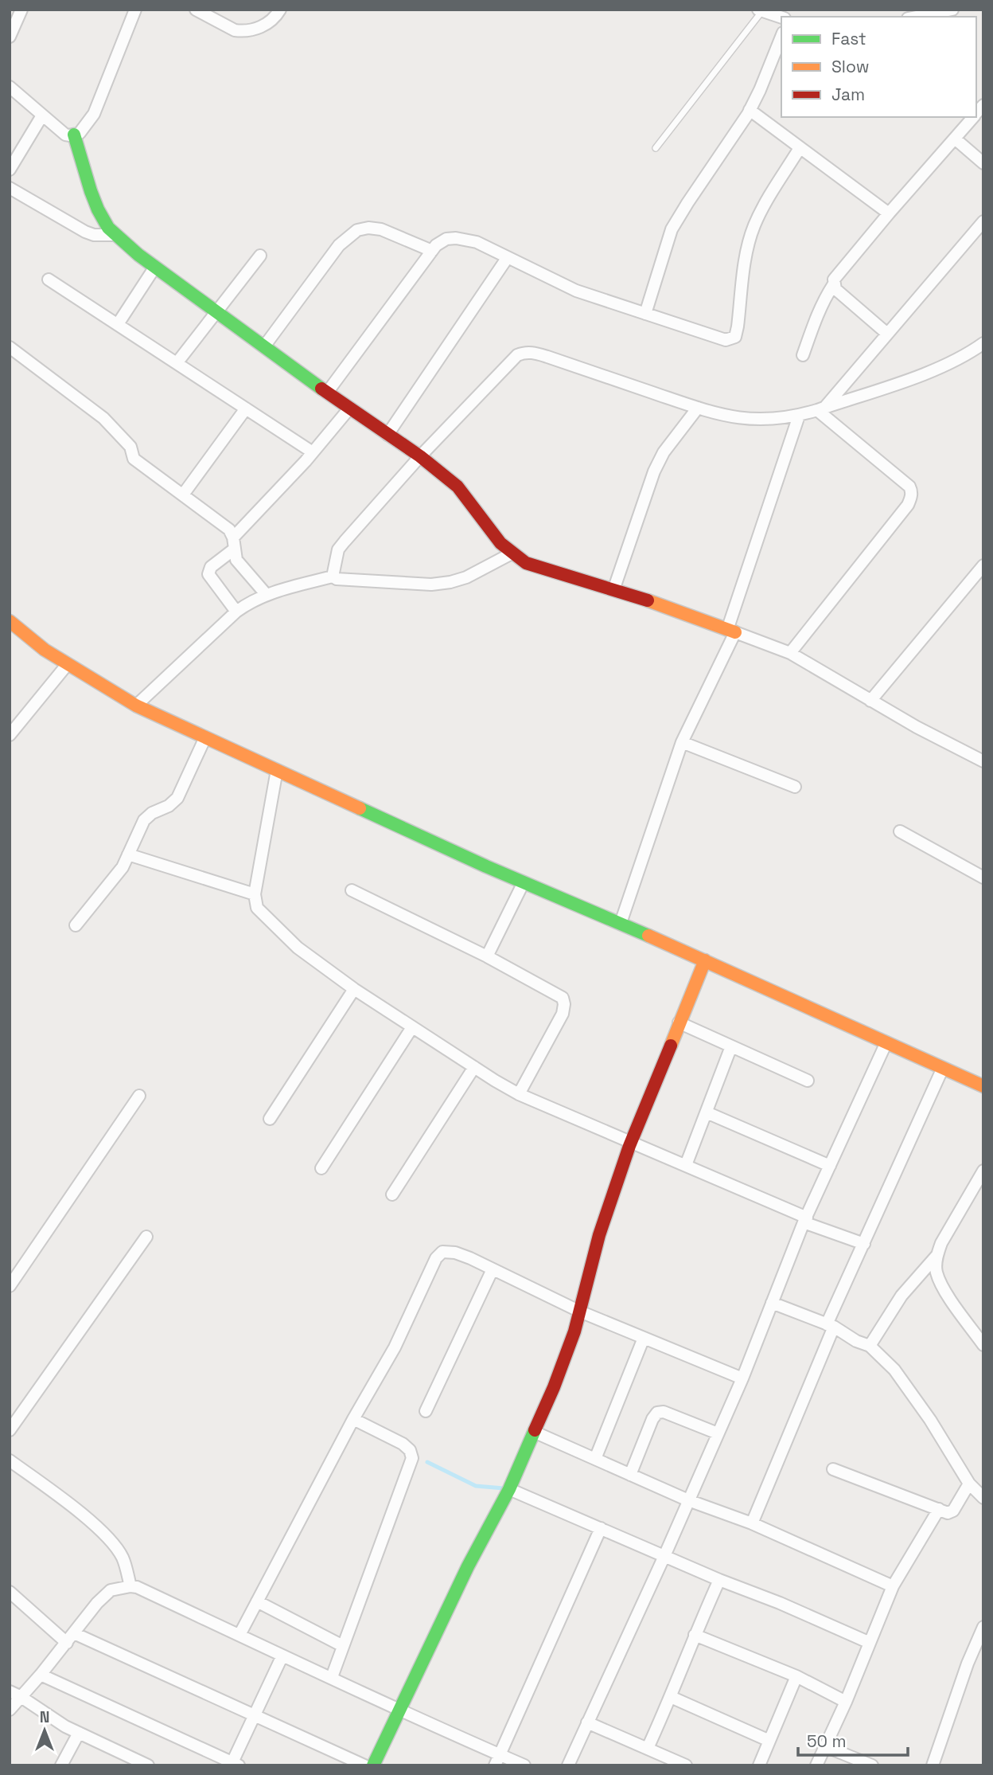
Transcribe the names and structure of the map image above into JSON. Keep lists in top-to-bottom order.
{
  "legend": ["Fast", "Slow", "Jam"],
  "scale_bar": "50 m",
  "north": "top"
}
